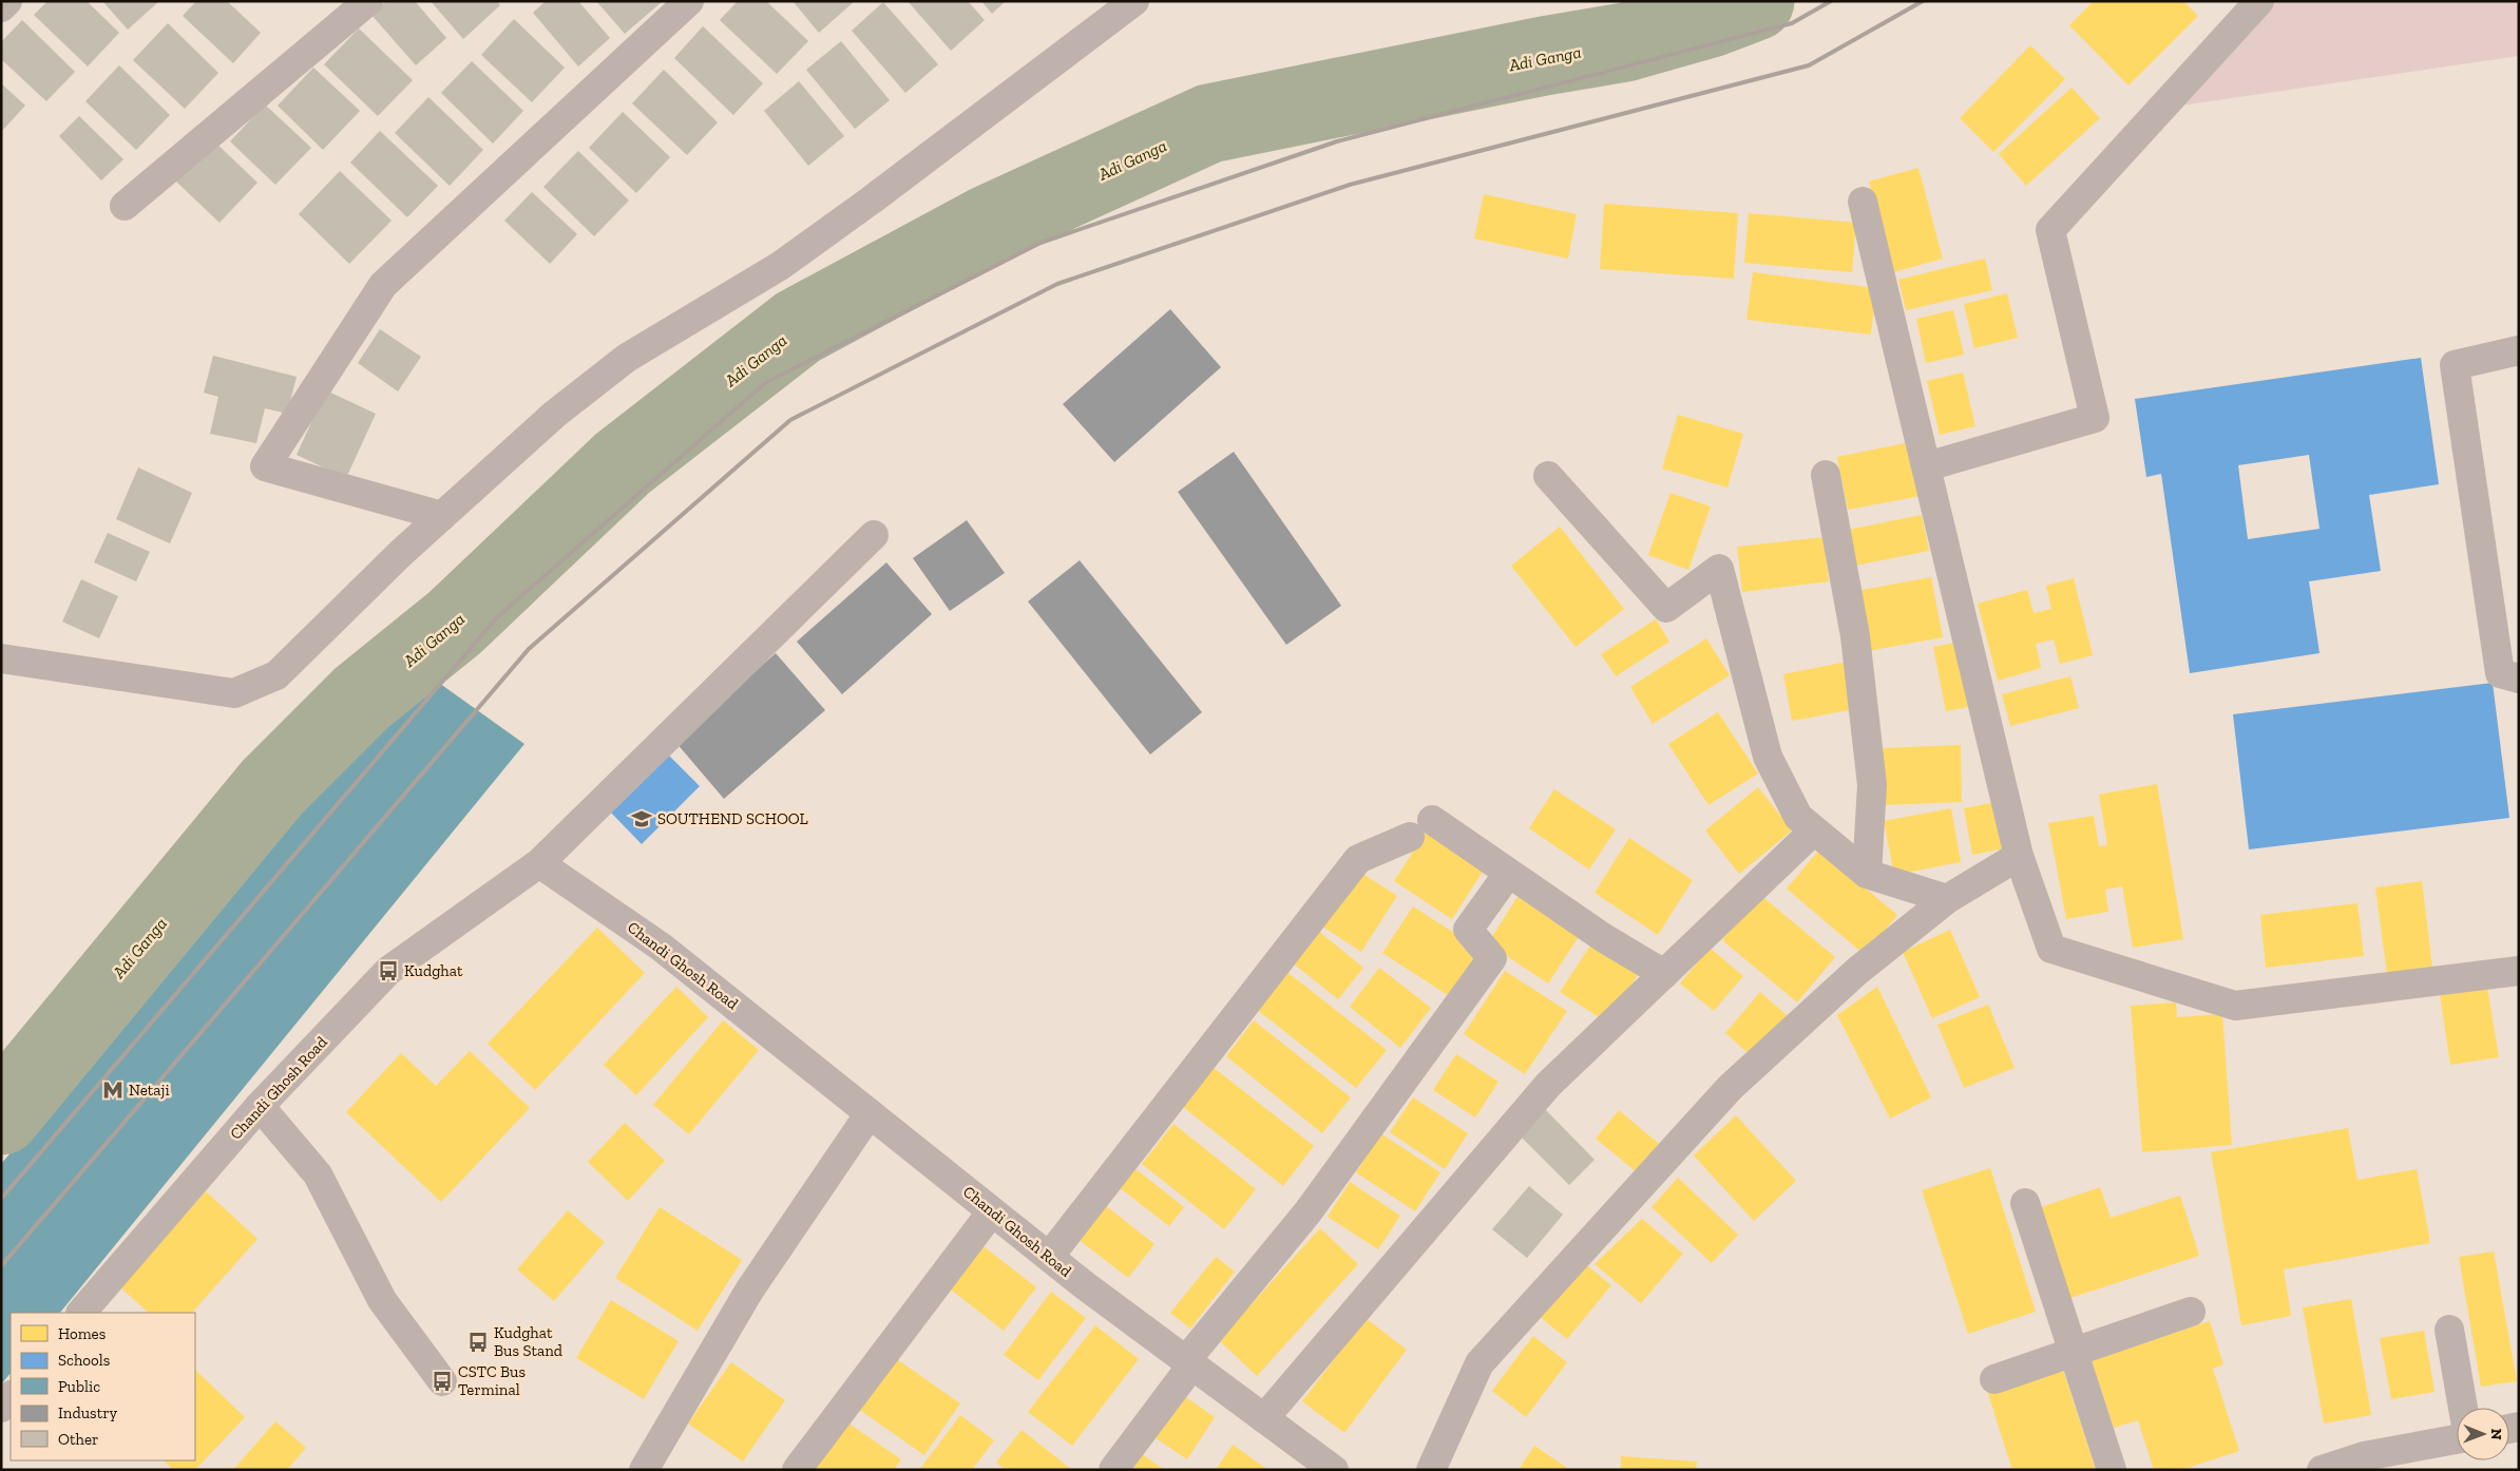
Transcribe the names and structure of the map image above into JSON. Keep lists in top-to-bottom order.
{
  "streets": {
    "street": ["Chandi Ghosh Road"]
  },
  "water": ["Adi Ganga"],
  "places": {
    "school or university": ["SOUTHEND SCHOOL"],
    "bus stop": ["Kudghat", "Kudghat Bus Stand", "CSTC Bus Terminal"],
    "metro station": ["Netaji"]
  },
  "legend": [
    "Homes",
    "Schools",
    "Public",
    "Industry",
    "Other"
  ],
  "north": "right"
}
